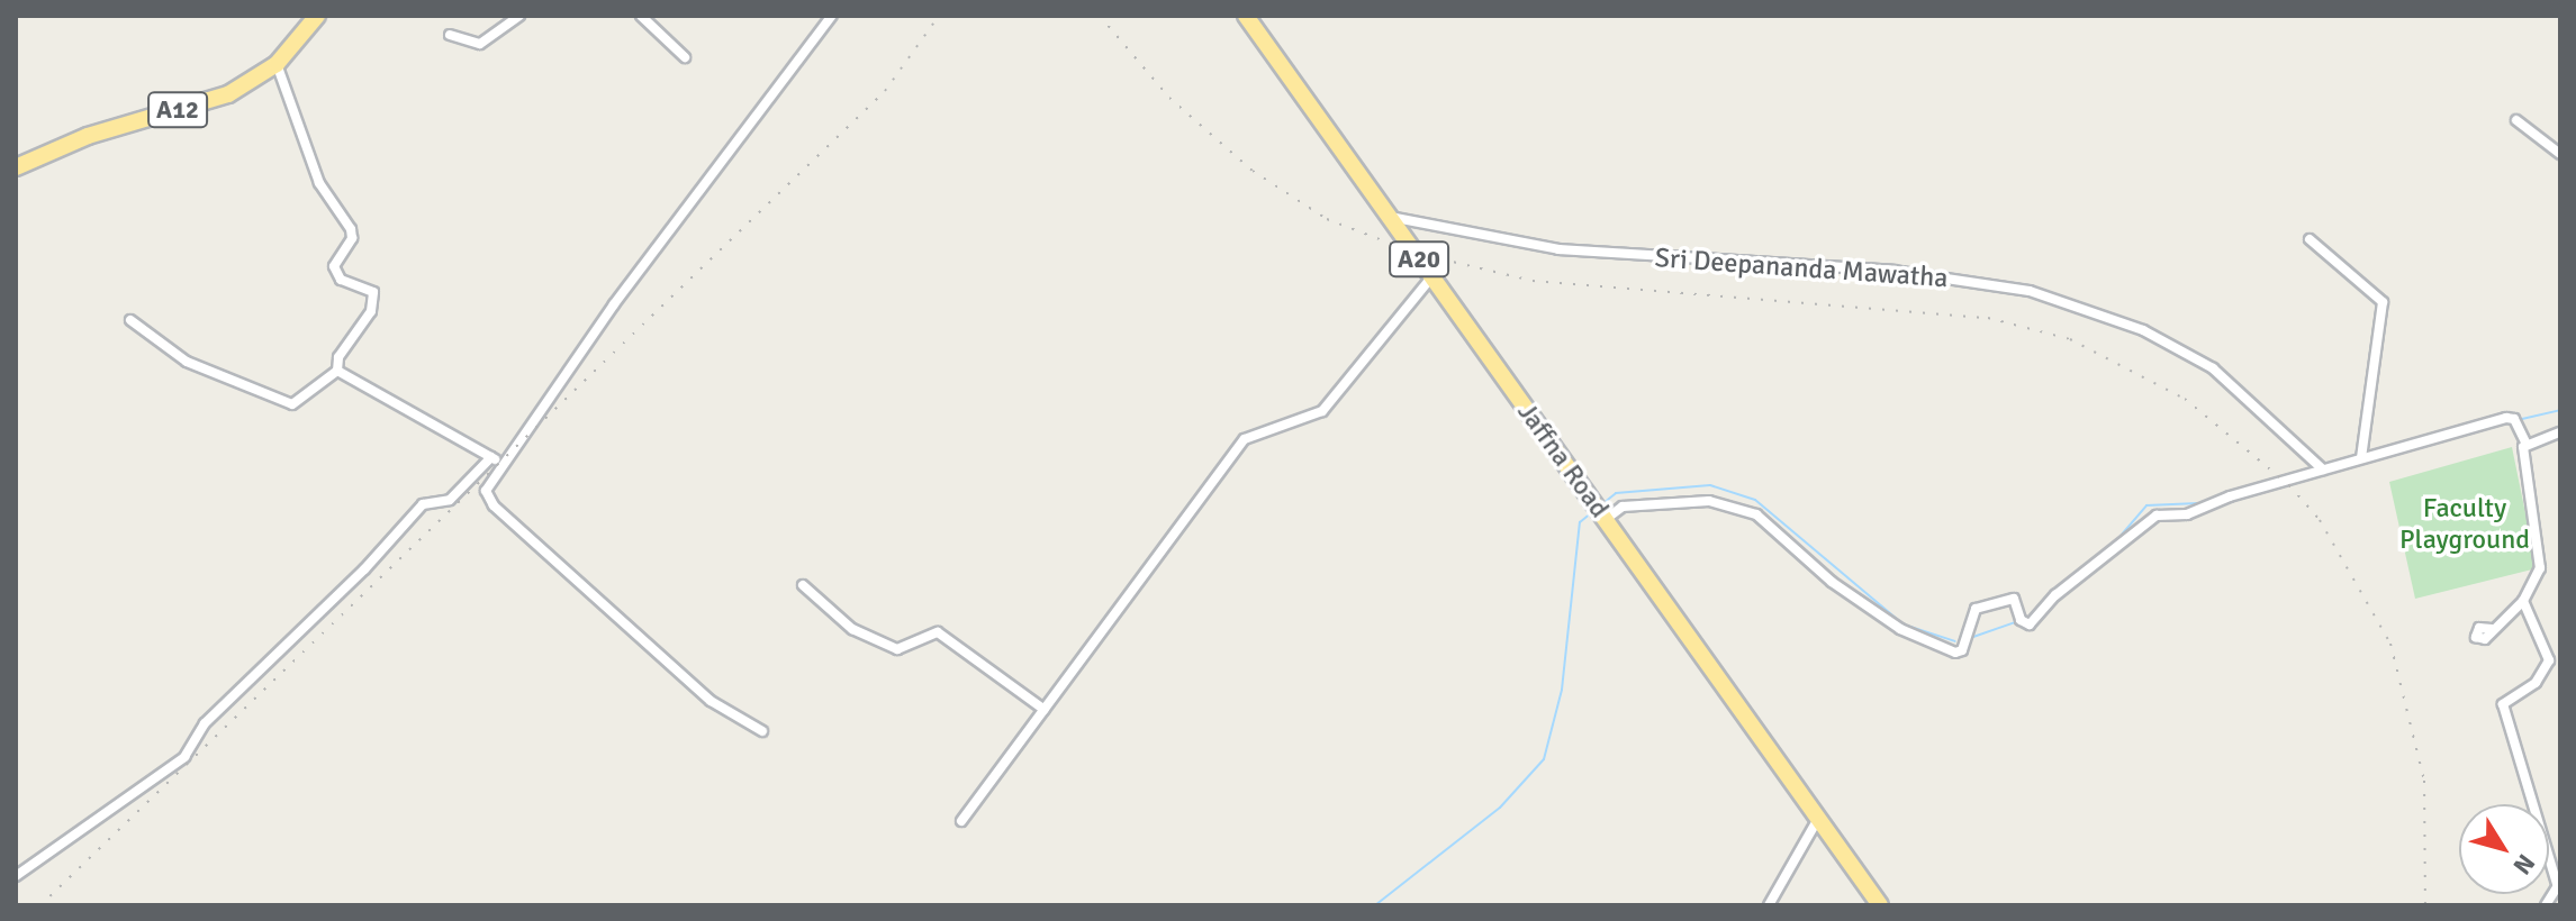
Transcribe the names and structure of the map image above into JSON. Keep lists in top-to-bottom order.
{
  "streets": {
    "highway": ["A12", "A20", "Jaffna Road"],
    "street": ["Sri Deepananda Mawatha"]
  },
  "crossings": [
    ["Sri Deepananda Mawatha", "Jaffna Road"]
  ],
  "parks": ["Faculty Playground"],
  "north": "bottom right"
}
